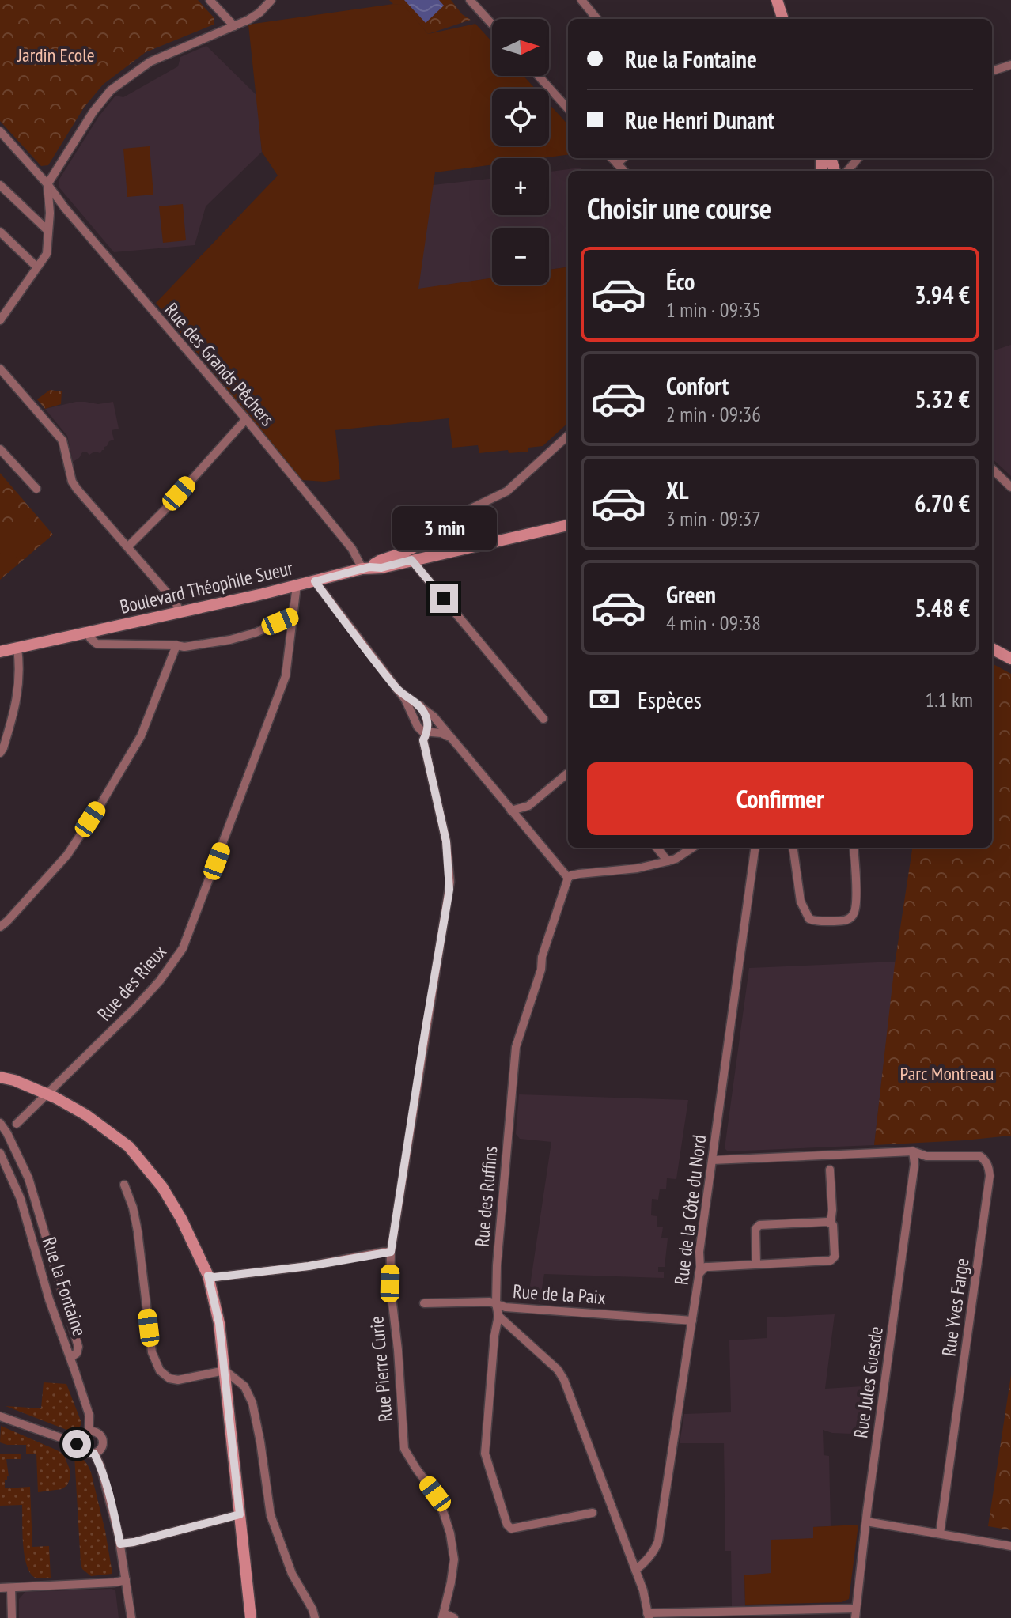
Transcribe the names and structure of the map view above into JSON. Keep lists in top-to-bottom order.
{
  "streets": {
    "main road": ["Boulevard Théophile Sueur"],
    "street": [
      "Rue des Grands Pêchers",
      "Rue des Rieux",
      "Rue des Ruffins",
      "Rue de la Côte du Nord",
      "Rue la Fontaine",
      "Rue de la Paix",
      "Rue Yves Farge",
      "Rue Pierre Curie",
      "Rue Jules Guesde"
    ]
  },
  "crossings": [
    ["Rue des Grands Pêchers", "Boulevard Théophile Sueur"],
    ["Boulevard Théophile Sueur", "Rue des Rieux"],
    ["Rue des Ruffins", "Rue de la Paix"],
    ["Rue de la Côte du Nord", "Rue de la Paix"],
    ["Rue Yves Farge", "Rue Jules Guesde"]
  ],
  "parks": ["Jardin Ecole", "Parc Montreau"],
  "north": "right",
  "page": {
    "map_buttons": ["+", "−"],
    "banner": ["Rue la Fontaine", "Rue Henri Dunant"],
    "heading": "Choisir une course",
    "list": [
      {
        "name": "Éco",
        "note": "1 min · 09:35",
        "value": "3.94 €"
      },
      {
        "name": "Confort",
        "note": "2 min · 09:36",
        "value": "5.32 €"
      },
      {
        "name": "XL",
        "note": "3 min · 09:37",
        "value": "6.70 €"
      },
      {
        "name": "Green",
        "note": "4 min · 09:38",
        "value": "5.48 €"
      }
    ],
    "bubble": "3 min",
    "pay": ["Espèces", "1.1 km"],
    "buttons": "Confirmer"
  }
}
